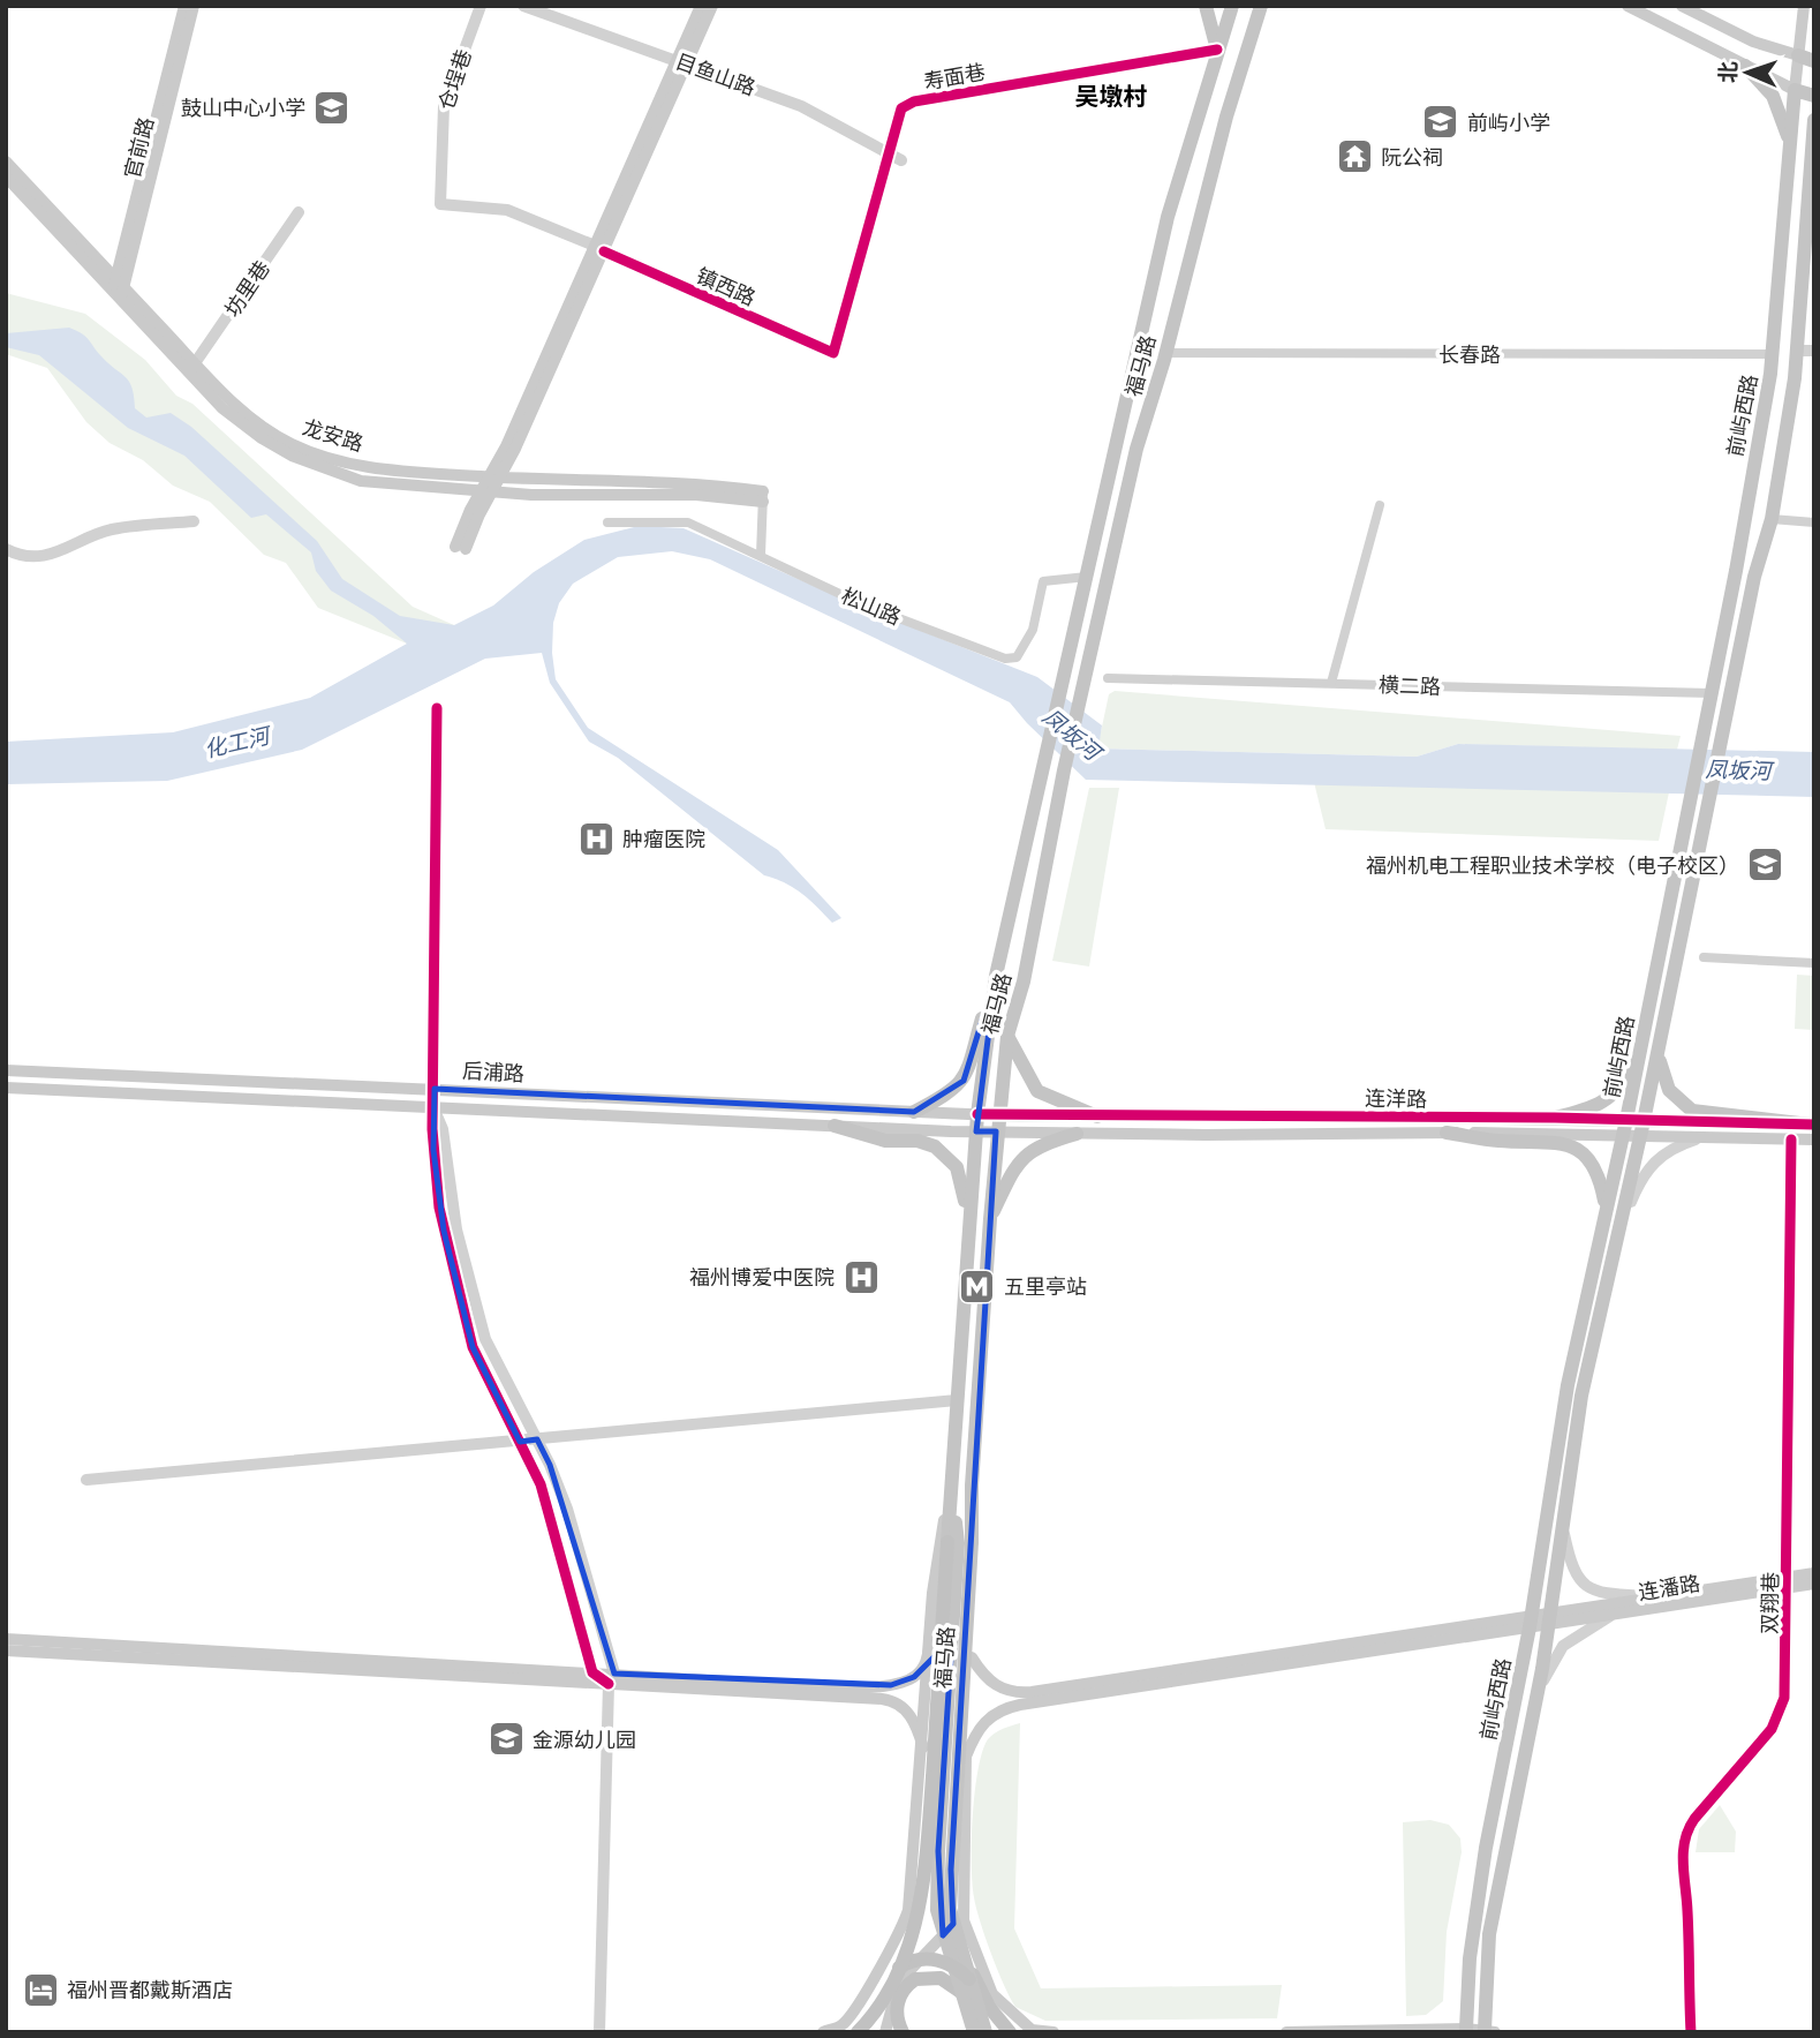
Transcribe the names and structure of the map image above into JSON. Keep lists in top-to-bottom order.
{
  "streets": {
    "main road": [
      "官前路",
      "福马路",
      "前屿西路",
      "龙安路",
      "后浦路",
      "连洋路",
      "连潘路"
    ],
    "street": [
      "目鱼山路",
      "寿面巷",
      "仓埕巷",
      "镇西路",
      "坊里巷",
      "长春路",
      "松山路",
      "横二路",
      "双翔巷"
    ]
  },
  "crossings": [
    ["目鱼山路", "寿面巷"],
    ["寿面巷", "镇西路"],
    ["寿面巷", "福马路"],
    ["仓埕巷", "镇西路"],
    ["官前路", "龙安路"],
    ["坊里巷", "龙安路"],
    ["长春路", "福马路"],
    ["长春路", "前屿西路"],
    ["福马路", "松山路"],
    ["福马路", "后浦路"],
    ["福马路", "连洋路"],
    ["前屿西路", "横二路"],
    ["前屿西路", "连洋路"],
    ["前屿西路", "连潘路"],
    ["后浦路", "连洋路"],
    ["连洋路", "双翔巷"],
    ["连潘路", "双翔巷"]
  ],
  "districts": ["吴墩村"],
  "water": ["凤坂河", "化工河"],
  "places": {
    "school or university": [
      "鼓山中心小学",
      "前屿小学",
      "福州机电工程职业技术学校（电子校区）",
      "金源幼儿园"
    ],
    "temple": ["阮公祠"],
    "hospital": ["肿瘤医院", "福州博爱中医院"],
    "metro station": ["五里亭站"],
    "hotel": ["福州晋都戴斯酒店"]
  },
  "north": "left"
}
